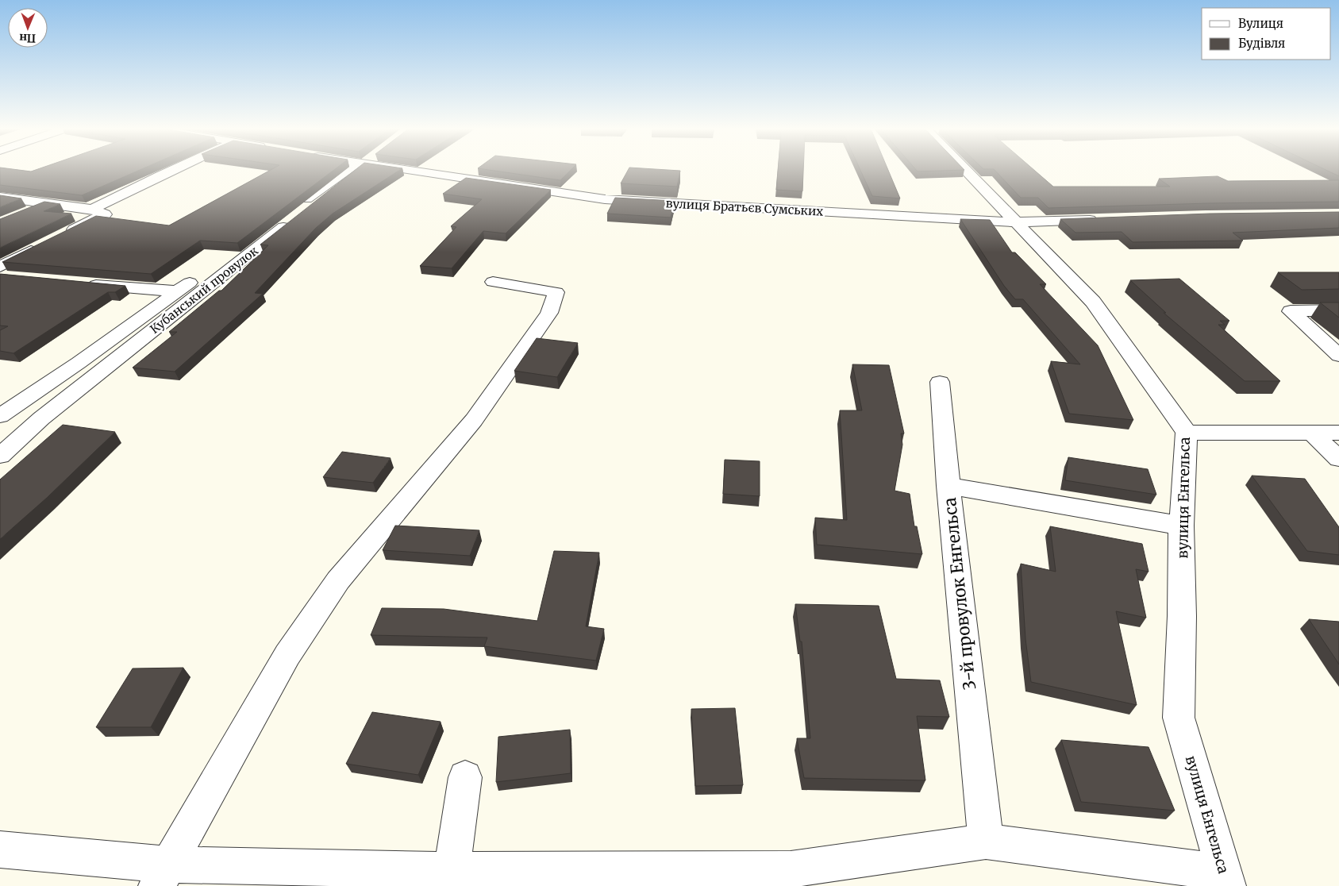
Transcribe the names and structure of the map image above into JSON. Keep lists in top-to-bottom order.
{
  "streets": {
    "street": [
      "вулиця Братьєв Сумських",
      "Кубанський провулок",
      "вулиця Енгельса",
      "3-й провулок Енгельса"
    ]
  },
  "crossings": [
    ["вулиця Братьєв Сумських", "вулиця Енгельса"],
    ["вулиця Енгельса", "3-й провулок Енгельса"]
  ],
  "legend": ["Вулиця", "Будівля"],
  "north": "bottom"
}
